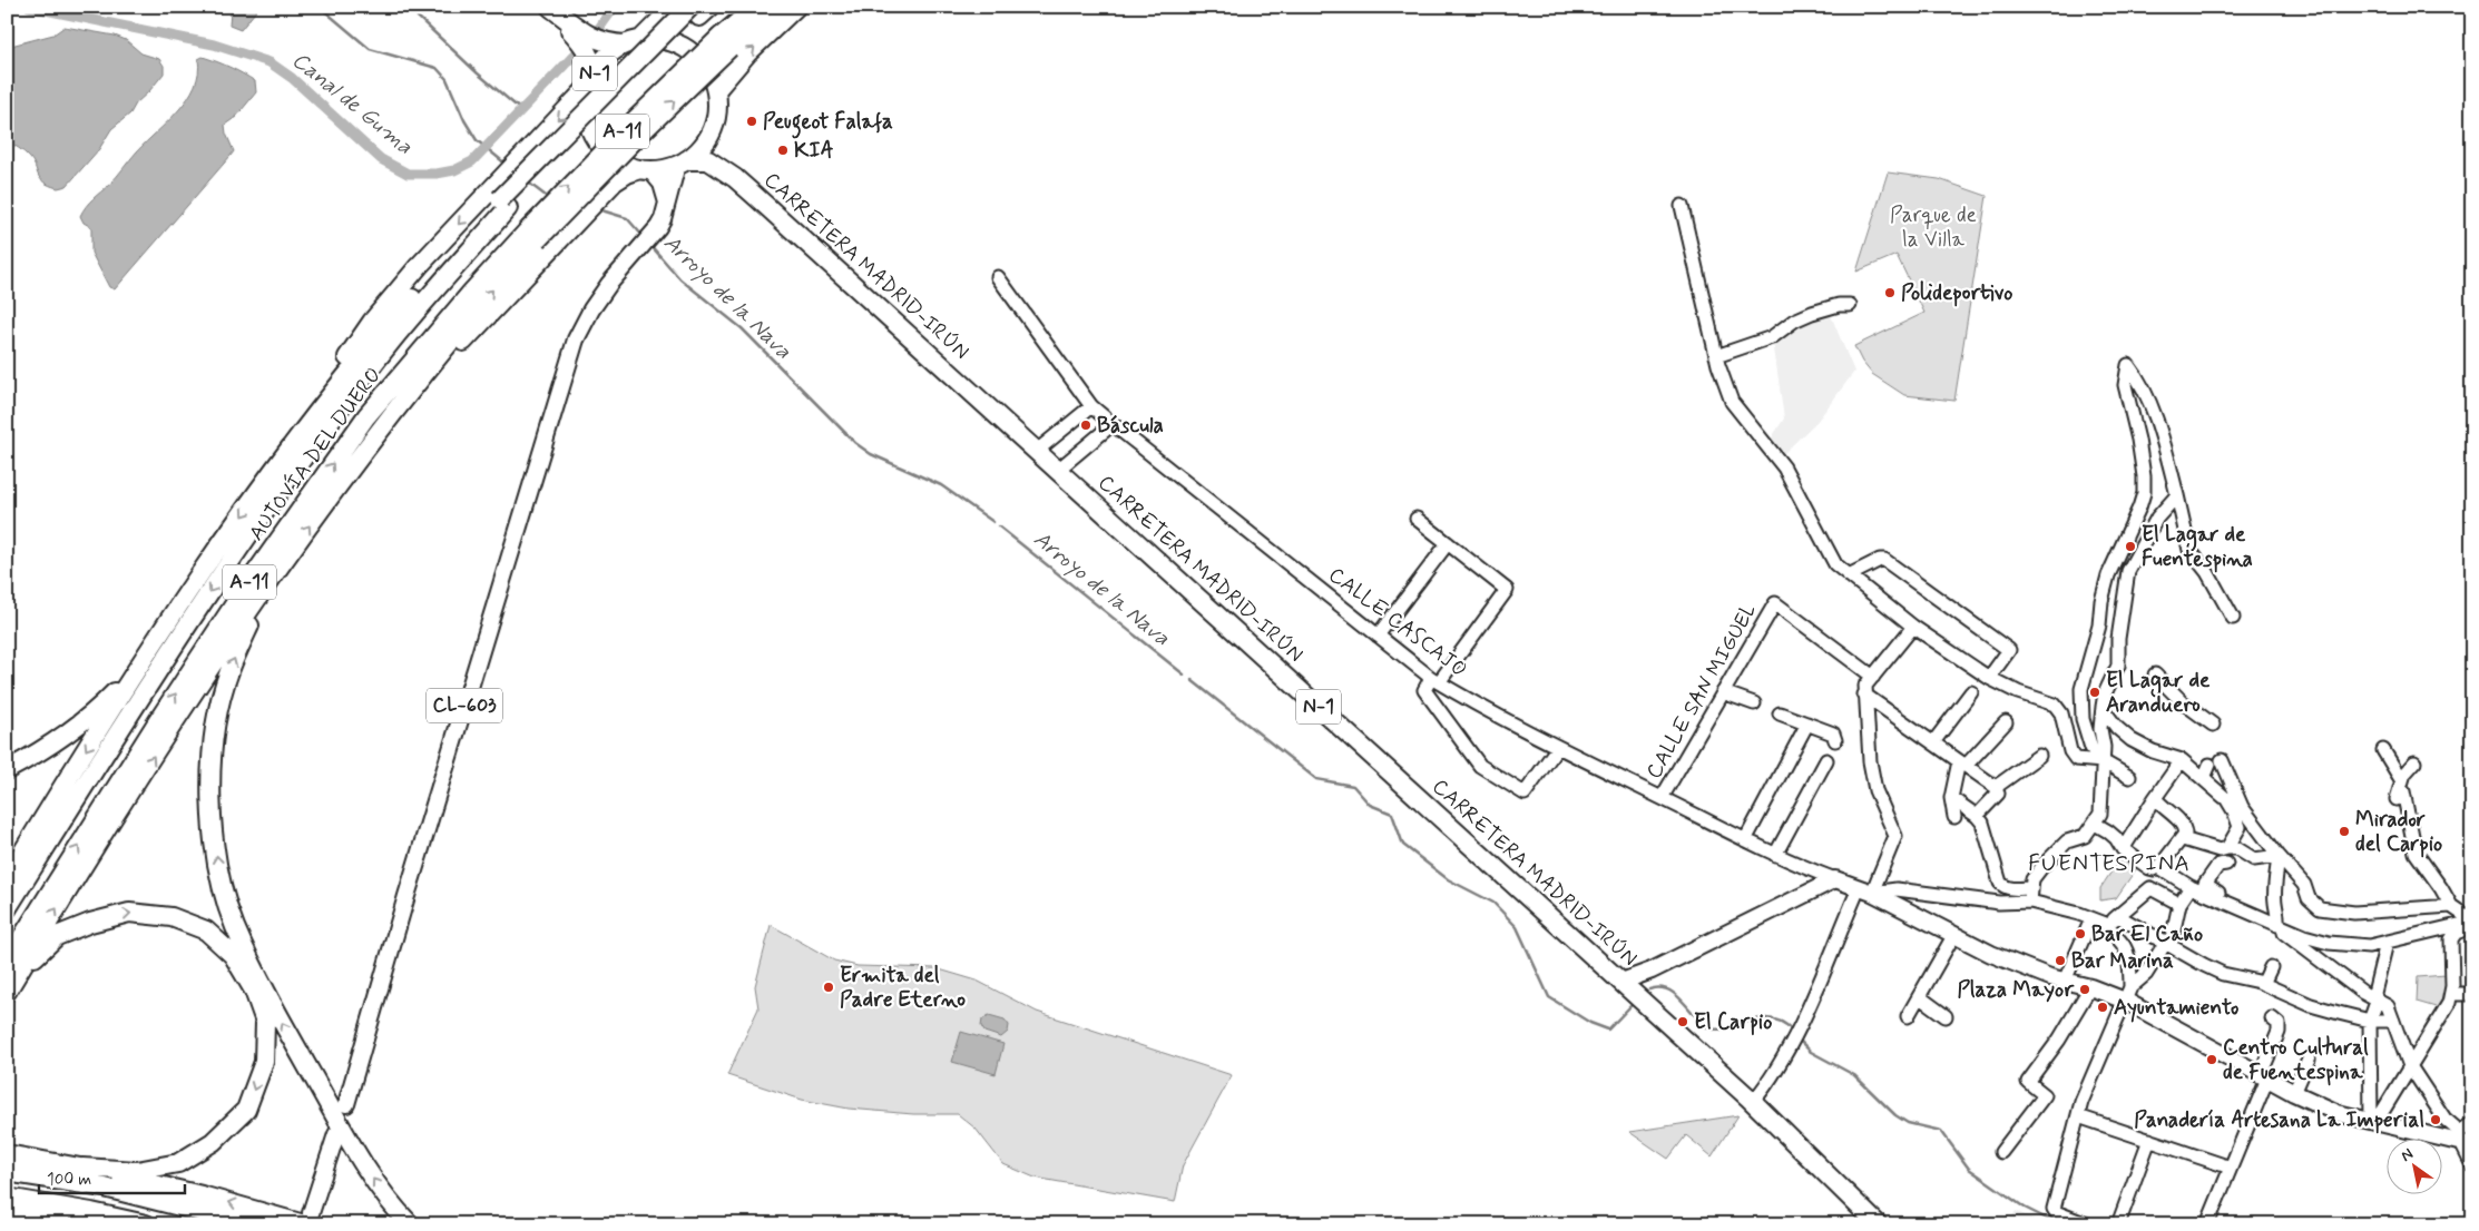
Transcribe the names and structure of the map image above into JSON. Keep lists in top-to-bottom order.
{
  "streets": {
    "highway": [
      "N-1",
      "A-11",
      "CARRETERA MADRID-IRÚN",
      "AUTOVÍA DEL DUERO"
    ],
    "main road": ["CALLE CASCAJO", "CL-603"],
    "street": ["CALLE SAN MIGUEL"]
  },
  "crossings": [
    ["N-1", "CARRETERA MADRID-IRÚN"],
    ["N-1", "CL-603"],
    ["CARRETERA MADRID-IRÚN", "CL-603"],
    ["CALLE CASCAJO", "CALLE SAN MIGUEL"]
  ],
  "districts": ["FUENTESPINA"],
  "water": ["Canal de Guma", "Arroyo de la Nava"],
  "parks": ["Parque de la Villa"],
  "places": [
    "Peugeot Falafa",
    "KIA",
    "Polideportivo",
    "Báscula",
    "El Lagar de Fuentespina",
    "El Lagar de Aranduero",
    "Mirador del Carpio",
    "Bar El Caño",
    "Bar Marina",
    "Ermita del Padre Eterno",
    "Plaza Mayor",
    "Ayuntamiento",
    "El Carpio",
    "Centro Cultural de Fuentespina",
    "Panadería Artesana La Imperial"
  ],
  "scale_bar": "100 m",
  "north": "top left"
}
